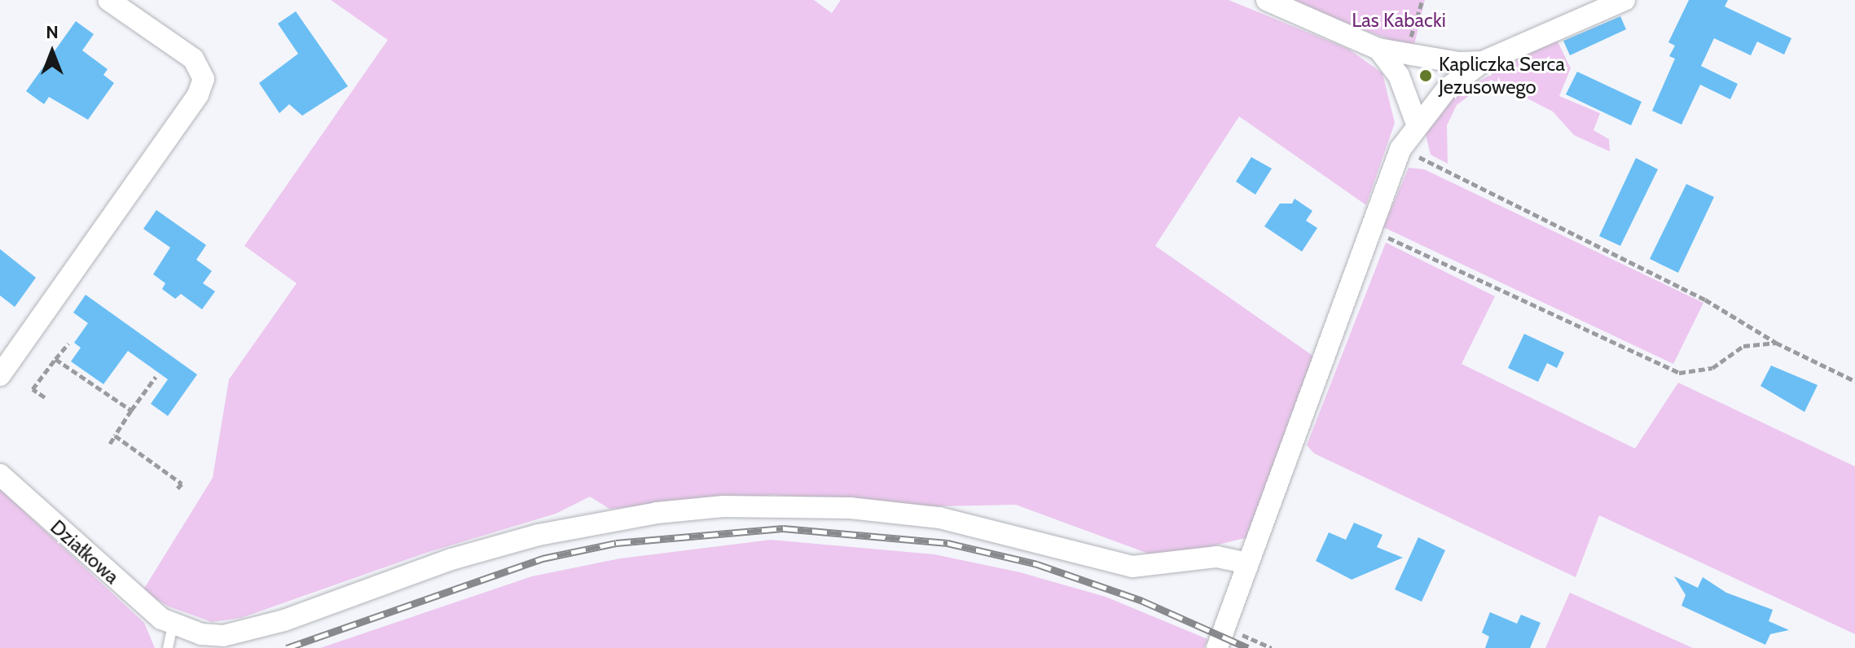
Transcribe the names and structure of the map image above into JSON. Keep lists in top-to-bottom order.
{
  "streets": {
    "street": ["Działkowa"]
  },
  "parks": ["Las Kabacki"],
  "places": ["Kapliczka Serca Jezusowego"],
  "north": "top"
}
